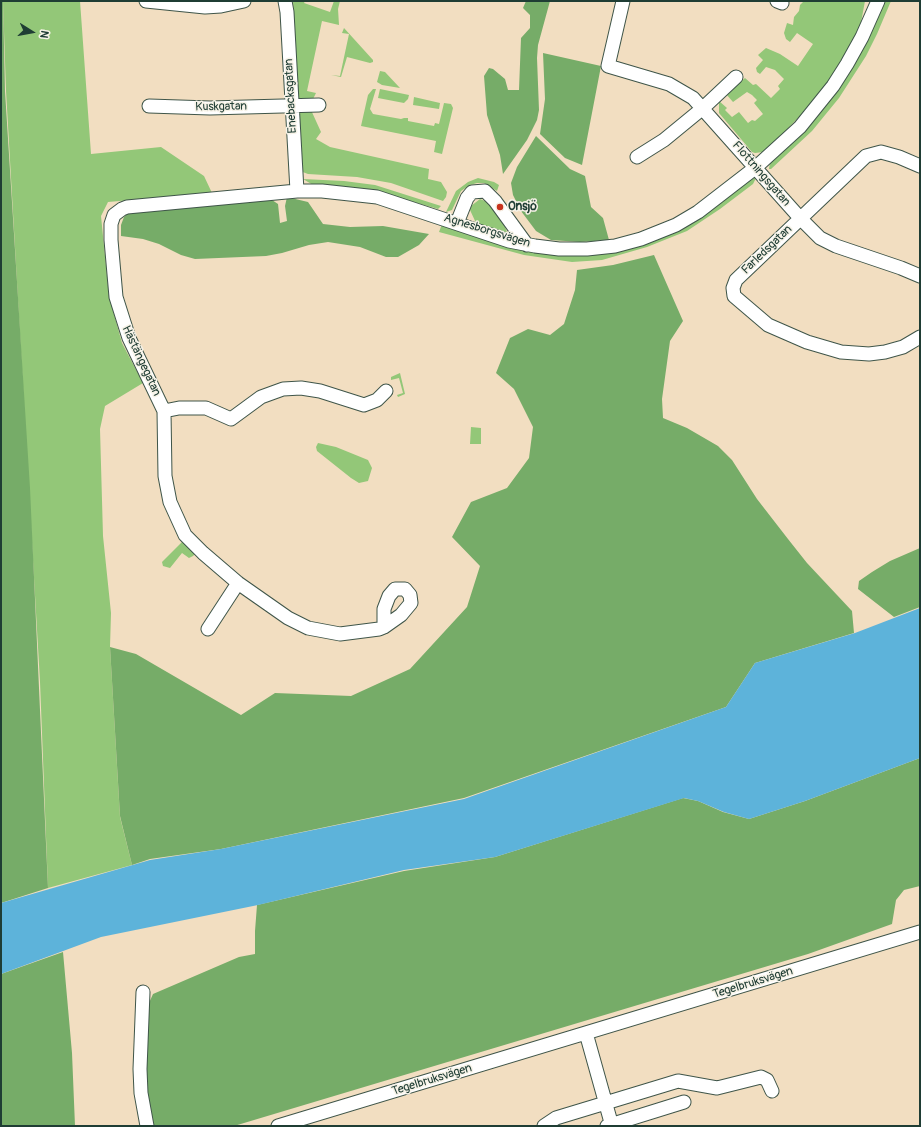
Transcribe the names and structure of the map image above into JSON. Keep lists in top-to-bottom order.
{
  "streets": {
    "street": [
      "Enebacksgatan",
      "Kuskgatan",
      "Flottningsgatan",
      "Agnesborgsvägen",
      "Farledsgatan",
      "Hästängegatan",
      "Tegelbruksvägen"
    ]
  },
  "crossings": [
    ["Enebacksgatan", "Kuskgatan"],
    ["Enebacksgatan", "Agnesborgsvägen"],
    ["Flottningsgatan", "Agnesborgsvägen"],
    ["Flottningsgatan", "Farledsgatan"],
    ["Agnesborgsvägen", "Hästängegatan"]
  ],
  "places": ["Onsjö"],
  "north": "right"
}
